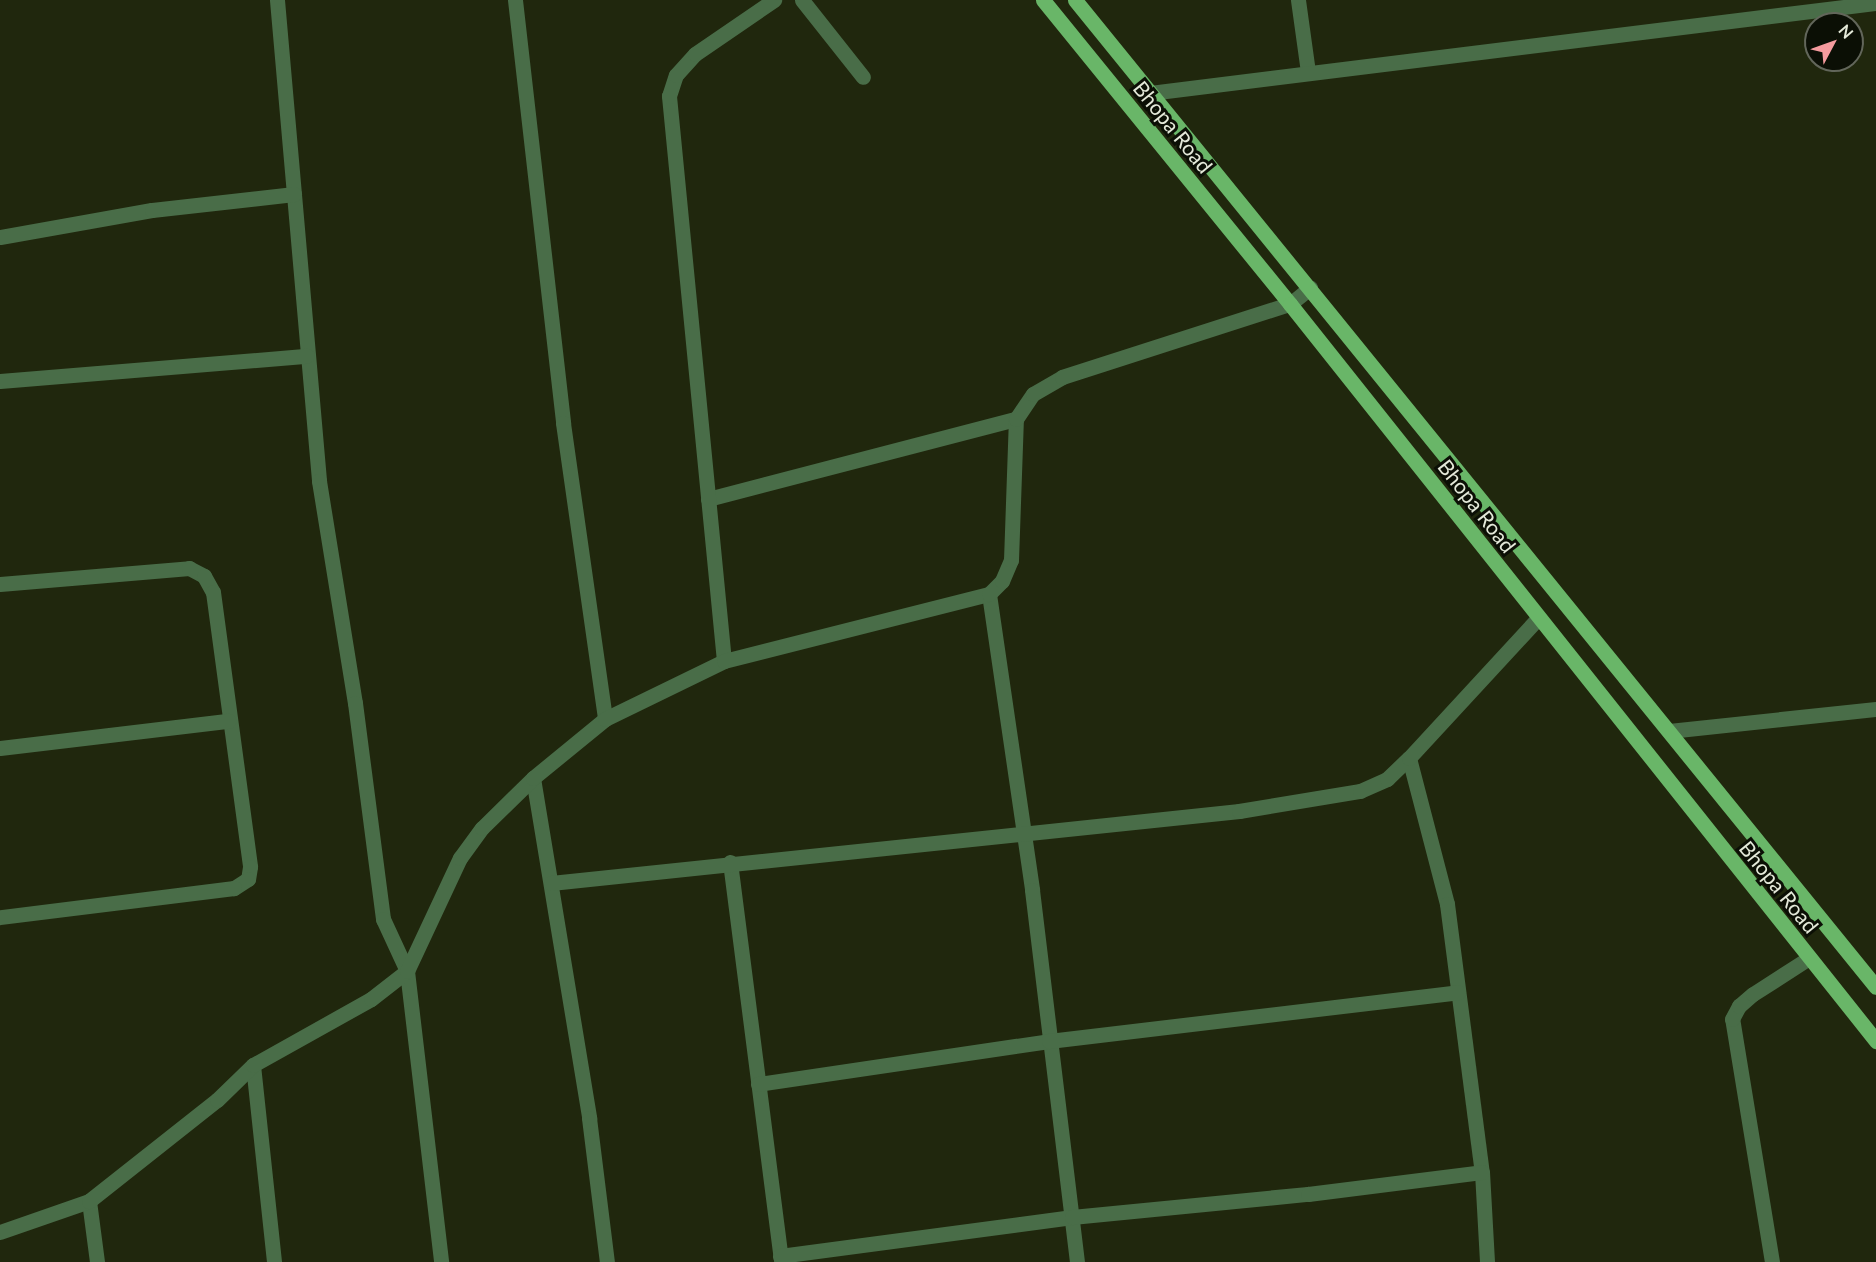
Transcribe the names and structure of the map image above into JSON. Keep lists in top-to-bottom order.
{
  "streets": {
    "main road": ["Bhopa Road"]
  },
  "north": "top right"
}
